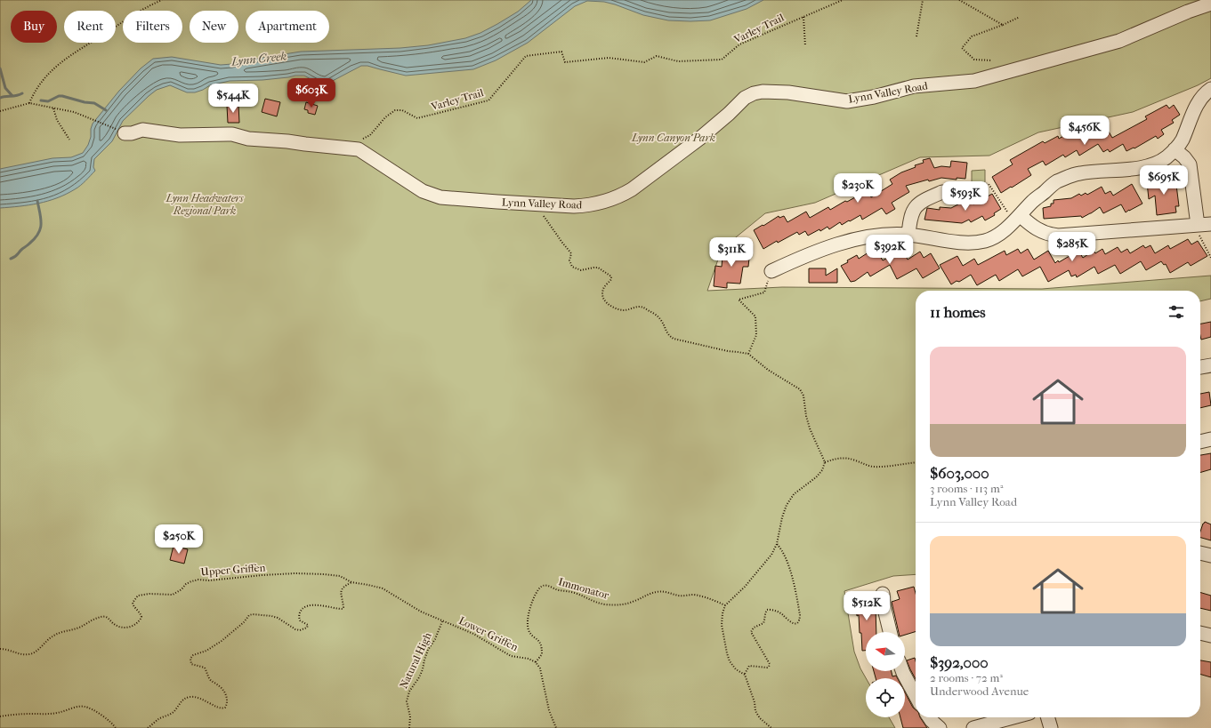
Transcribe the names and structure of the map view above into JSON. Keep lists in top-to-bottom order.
{
  "streets": {
    "street": ["Lynn Valley Road"],
    "path": [
      "Varley Trail",
      "Upper Griffen",
      "Immonator",
      "Lower Griffen",
      "Natural High"
    ]
  },
  "crossings": [
    ["Varley Trail", "Lynn Valley Road"],
    ["Upper Griffen", "Lower Griffen"],
    ["Immonator", "Lower Griffen"],
    ["Lower Griffen", "Natural High"]
  ],
  "water": ["Lynn Creek"],
  "parks": ["Lynn Canyon Park", "Lynn Headwaters Regional Park"],
  "north": "left",
  "page": {
    "chip": [
      "Buy",
      "Rent",
      "Filters",
      "New",
      "Apartment"
    ],
    "price": [
      "$603K",
      "$544K",
      "$456K",
      "$695K",
      "$230K",
      "$593K",
      "$285K",
      "$392K",
      "$311K",
      "$250K",
      "$512K"
    ],
    "heading": "11 homes",
    "list": [
      {
        "name": "$603,000",
        "note": "3 rooms · 113 m² · Lynn Valley Road"
      },
      {
        "name": "$392,000",
        "note": "2 rooms · 72 m² · Underwood Avenue"
      }
    ]
  }
}
